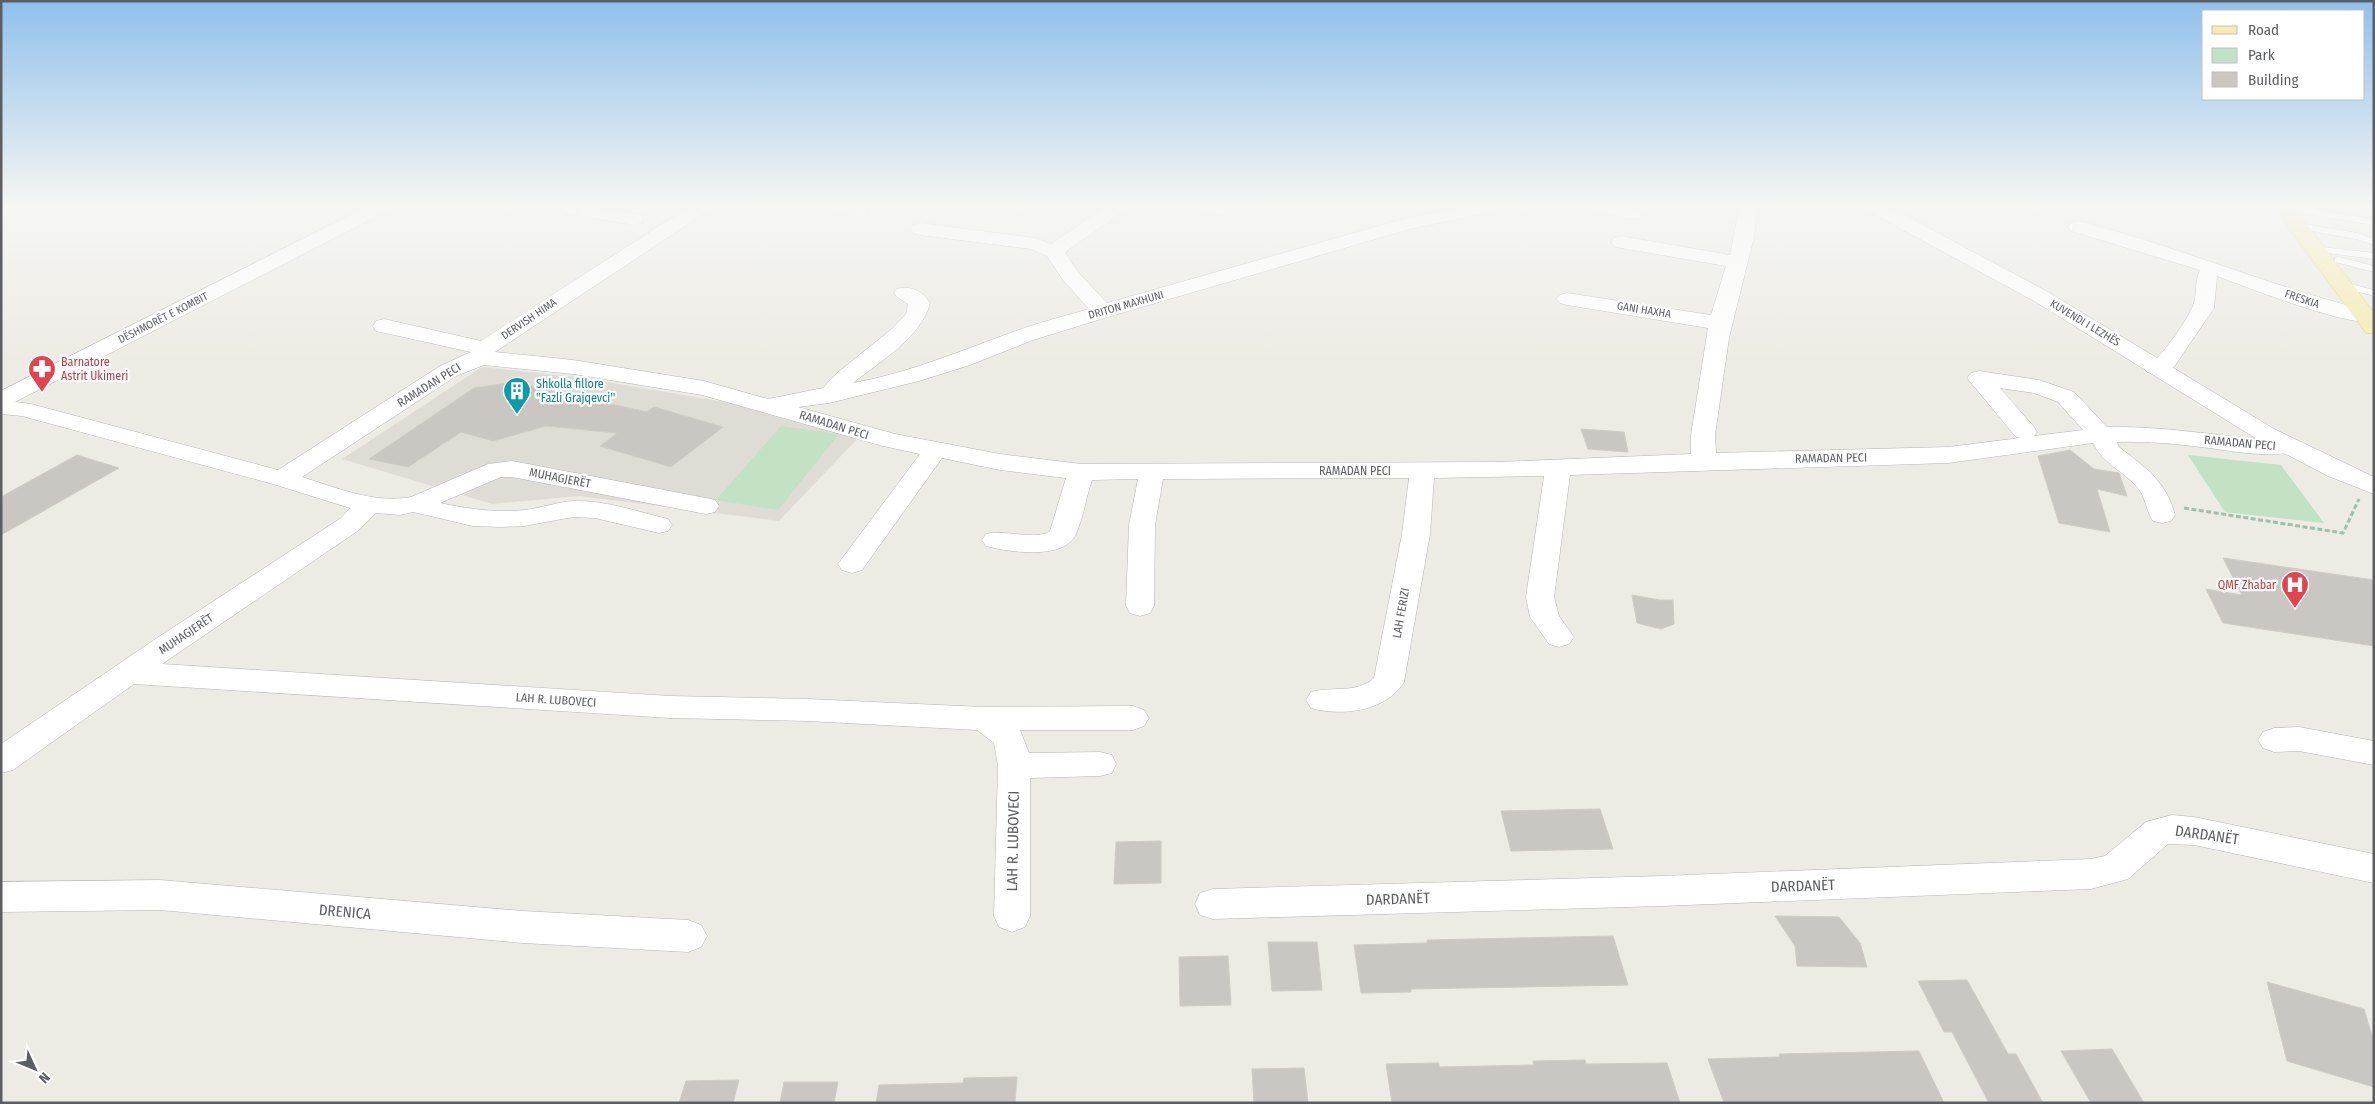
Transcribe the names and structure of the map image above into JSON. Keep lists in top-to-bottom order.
{
  "streets": {
    "street": [
      "FRESKIA",
      "DRITON MAXHUNI",
      "GANI HAXHA",
      "DËSHMORËT E KOMBIT",
      "DERVISH HIMA",
      "KUVENDI I LEZHËS",
      "RAMADAN PECI",
      "MUHAGJERËT",
      "LAH FERIZI",
      "LAH R. LUBOVECI",
      "DARDANËT",
      "DRENICA"
    ]
  },
  "crossings": [
    ["DRITON MAXHUNI", "RAMADAN PECI"],
    ["DERVISH HIMA", "RAMADAN PECI"],
    ["KUVENDI I LEZHËS", "RAMADAN PECI"],
    ["RAMADAN PECI", "MUHAGJERËT"],
    ["RAMADAN PECI", "LAH FERIZI"],
    ["MUHAGJERËT", "LAH R. LUBOVECI"]
  ],
  "places": {
    "pharmacy": ["Barnatore Astrit Ukimeri"],
    "building": ["Shkolla fillore ''Fazli Grajqevci''"],
    "hospital": ["QMF Zhabar"]
  },
  "legend": ["Road", "Park", "Building"],
  "north": "bottom right"
}
